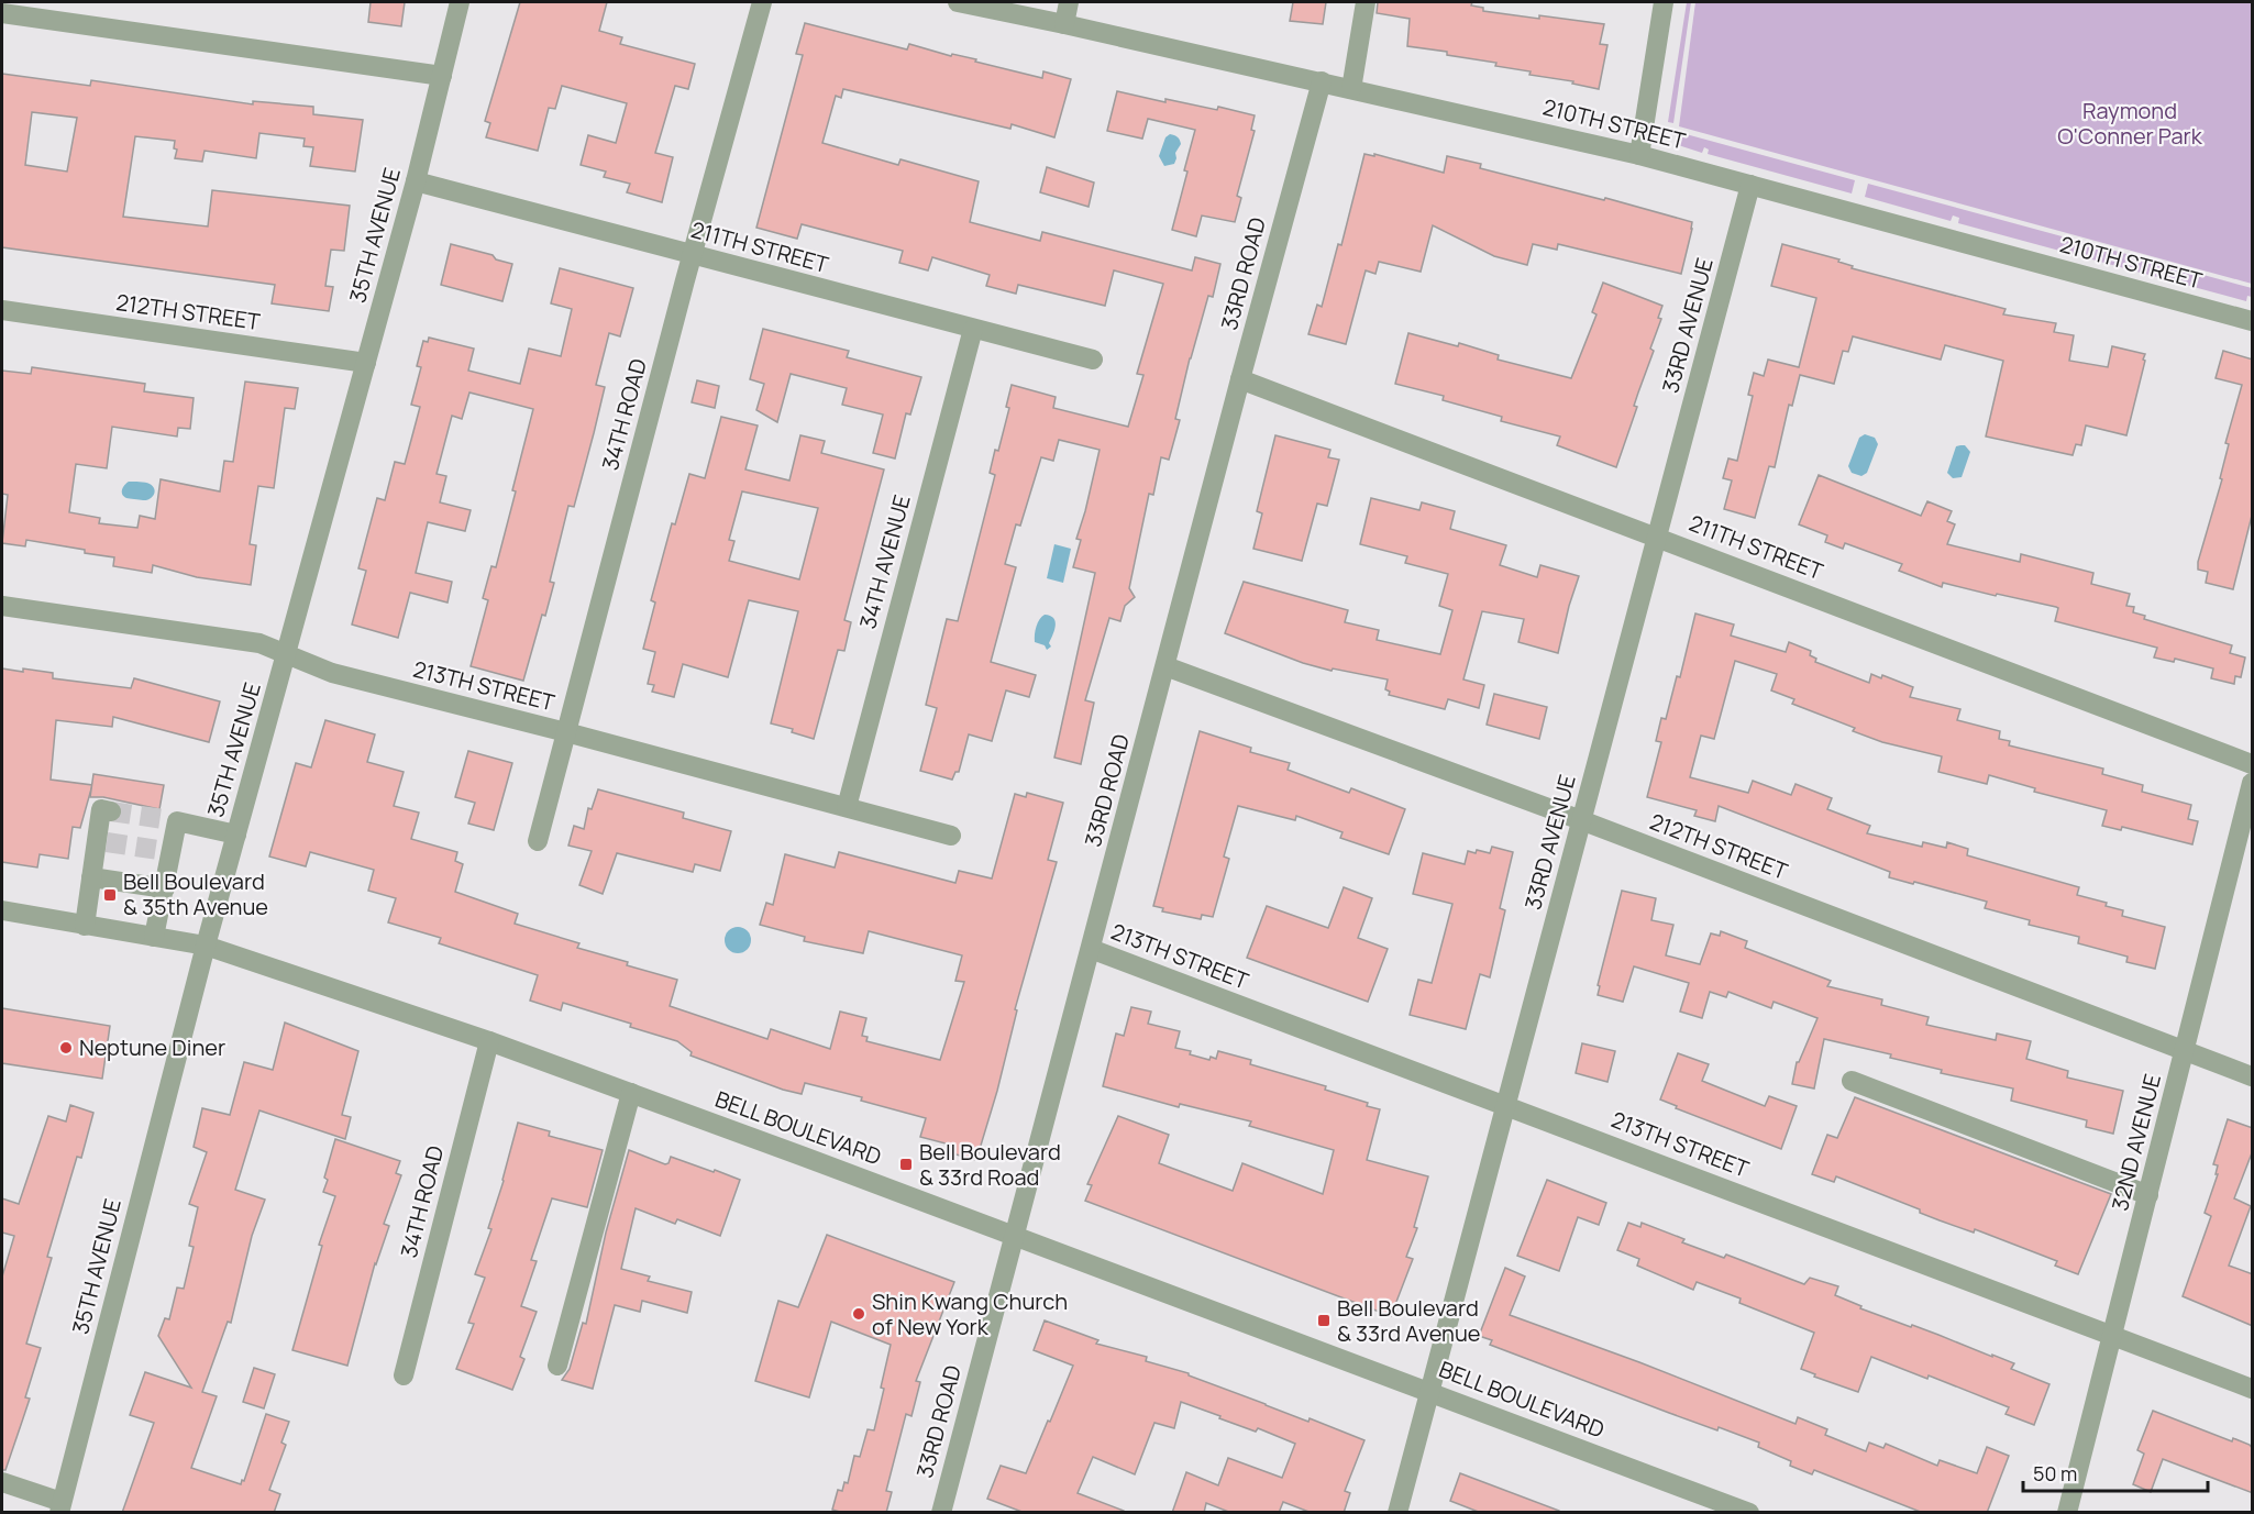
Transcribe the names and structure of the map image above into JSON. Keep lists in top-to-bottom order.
{
  "streets": {
    "street": [
      "210TH STREET",
      "35TH AVENUE",
      "211TH STREET",
      "33RD ROAD",
      "212TH STREET",
      "33RD AVENUE",
      "34TH ROAD",
      "34TH AVENUE",
      "213TH STREET",
      "BELL BOULEVARD",
      "32ND AVENUE"
    ]
  },
  "crossings": [
    ["210TH STREET", "33RD ROAD"],
    ["210TH STREET", "33RD AVENUE"],
    ["35TH AVENUE", "211TH STREET"],
    ["35TH AVENUE", "212TH STREET"],
    ["35TH AVENUE", "213TH STREET"],
    ["35TH AVENUE", "BELL BOULEVARD"],
    ["211TH STREET", "33RD ROAD"],
    ["211TH STREET", "33RD AVENUE"],
    ["211TH STREET", "34TH ROAD"],
    ["211TH STREET", "34TH AVENUE"],
    ["33RD ROAD", "212TH STREET"],
    ["33RD ROAD", "213TH STREET"],
    ["33RD ROAD", "BELL BOULEVARD"],
    ["212TH STREET", "33RD AVENUE"],
    ["212TH STREET", "32ND AVENUE"],
    ["33RD AVENUE", "213TH STREET"],
    ["33RD AVENUE", "BELL BOULEVARD"],
    ["34TH ROAD", "213TH STREET"],
    ["34TH ROAD", "BELL BOULEVARD"],
    ["34TH AVENUE", "213TH STREET"],
    ["213TH STREET", "32ND AVENUE"]
  ],
  "parks": ["Raymond O'Conner Park"],
  "places": {
    "transit": ["Bell Boulevard & 35th Avenue", "Bell Boulevard & 33rd Road", "Bell Boulevard & 33rd Avenue"],
    "other": ["Neptune Diner", "Shin Kwang Church of New York"]
  },
  "scale_bar": "50 m"
}
